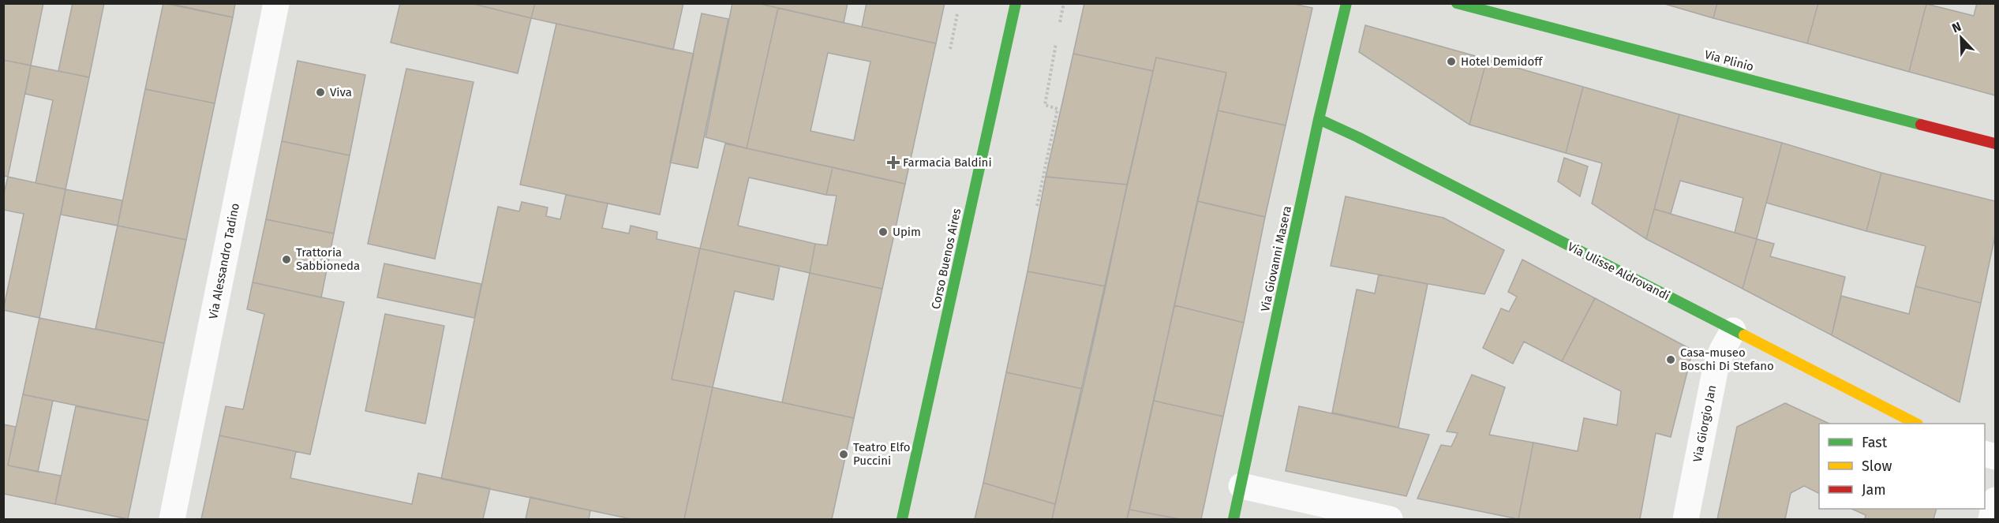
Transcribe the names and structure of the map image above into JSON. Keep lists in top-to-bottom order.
{
  "streets": {
    "street": [
      "Via Plinio",
      "Corso Buenos Aires",
      "Via Giovanni Masera",
      "Via Alessandro Tadino",
      "Via Ulisse Aldrovandi",
      "Via Giorgio Jan"
    ]
  },
  "crossings": [
    ["Via Giovanni Masera", "Via Ulisse Aldrovandi"],
    ["Via Ulisse Aldrovandi", "Via Giorgio Jan"]
  ],
  "places": {
    "other": [
      "Hotel Demidoff",
      "Viva",
      "Upim",
      "Trattoria Sabbioneda",
      "Casa-museo Boschi Di Stefano",
      "Teatro Elfo Puccini"
    ],
    "health": ["Farmacia Baldini"]
  },
  "legend": ["Fast", "Slow", "Jam"],
  "north": "top left"
}
